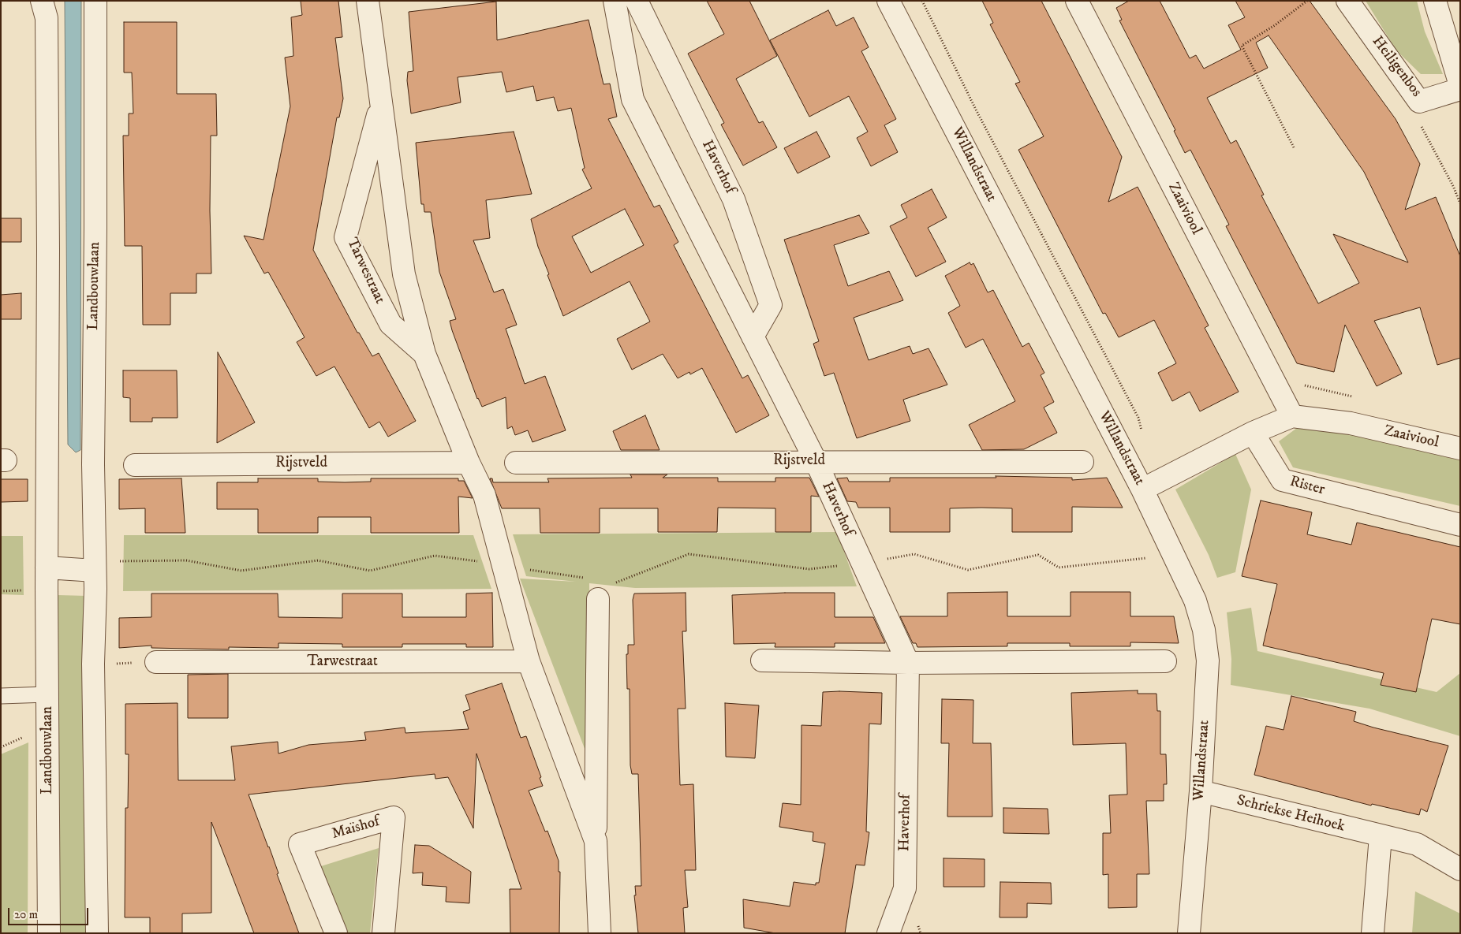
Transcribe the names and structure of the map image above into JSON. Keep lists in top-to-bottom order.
{
  "streets": {
    "street": [
      "Heiligenbos",
      "Willandstraat",
      "Haverhof",
      "Zaaiviool",
      "Tarwestraat",
      "Landbouwlaan",
      "Rijstveld",
      "Rister",
      "Schriekse Heihoek",
      "Maïshof"
    ]
  },
  "crossings": [
    ["Willandstraat", "Schriekse Heihoek"],
    ["Haverhof", "Rijstveld"],
    ["Zaaiviool", "Rister"],
    ["Tarwestraat", "Rijstveld"]
  ],
  "scale_bar": "20 m"
}
